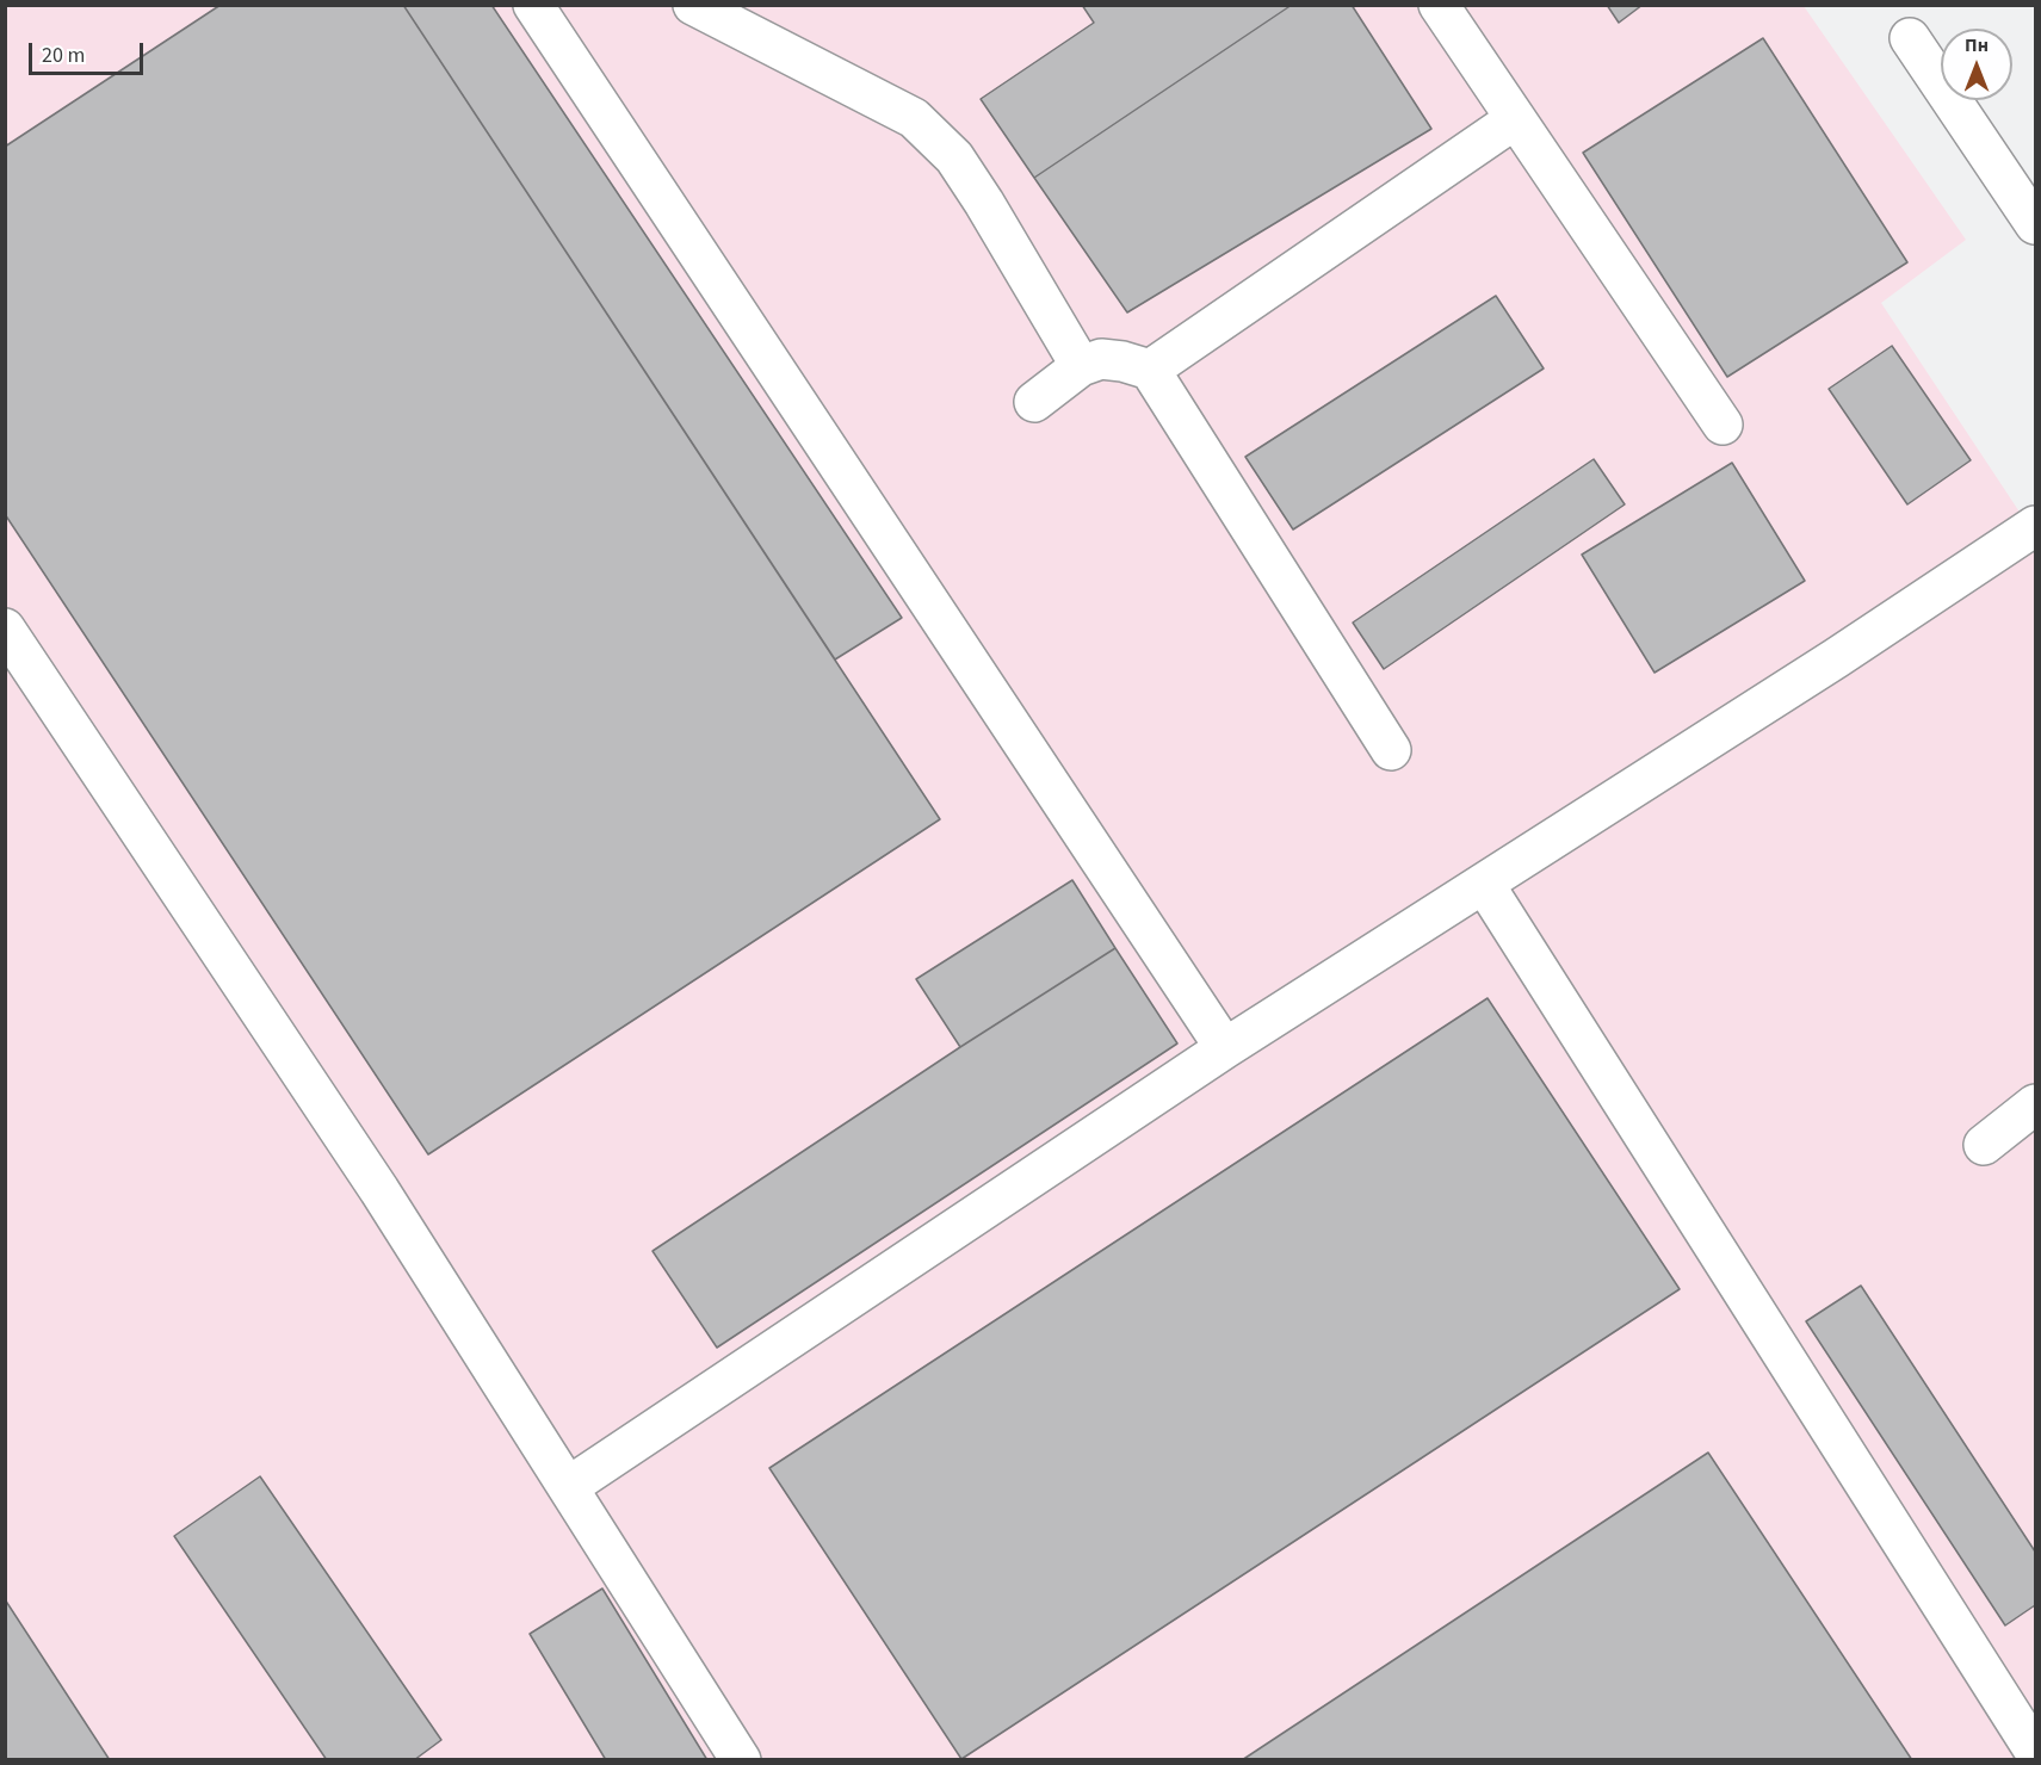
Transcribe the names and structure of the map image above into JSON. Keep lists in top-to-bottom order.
{
  "scale_bar": "20 m",
  "north": "top"
}
